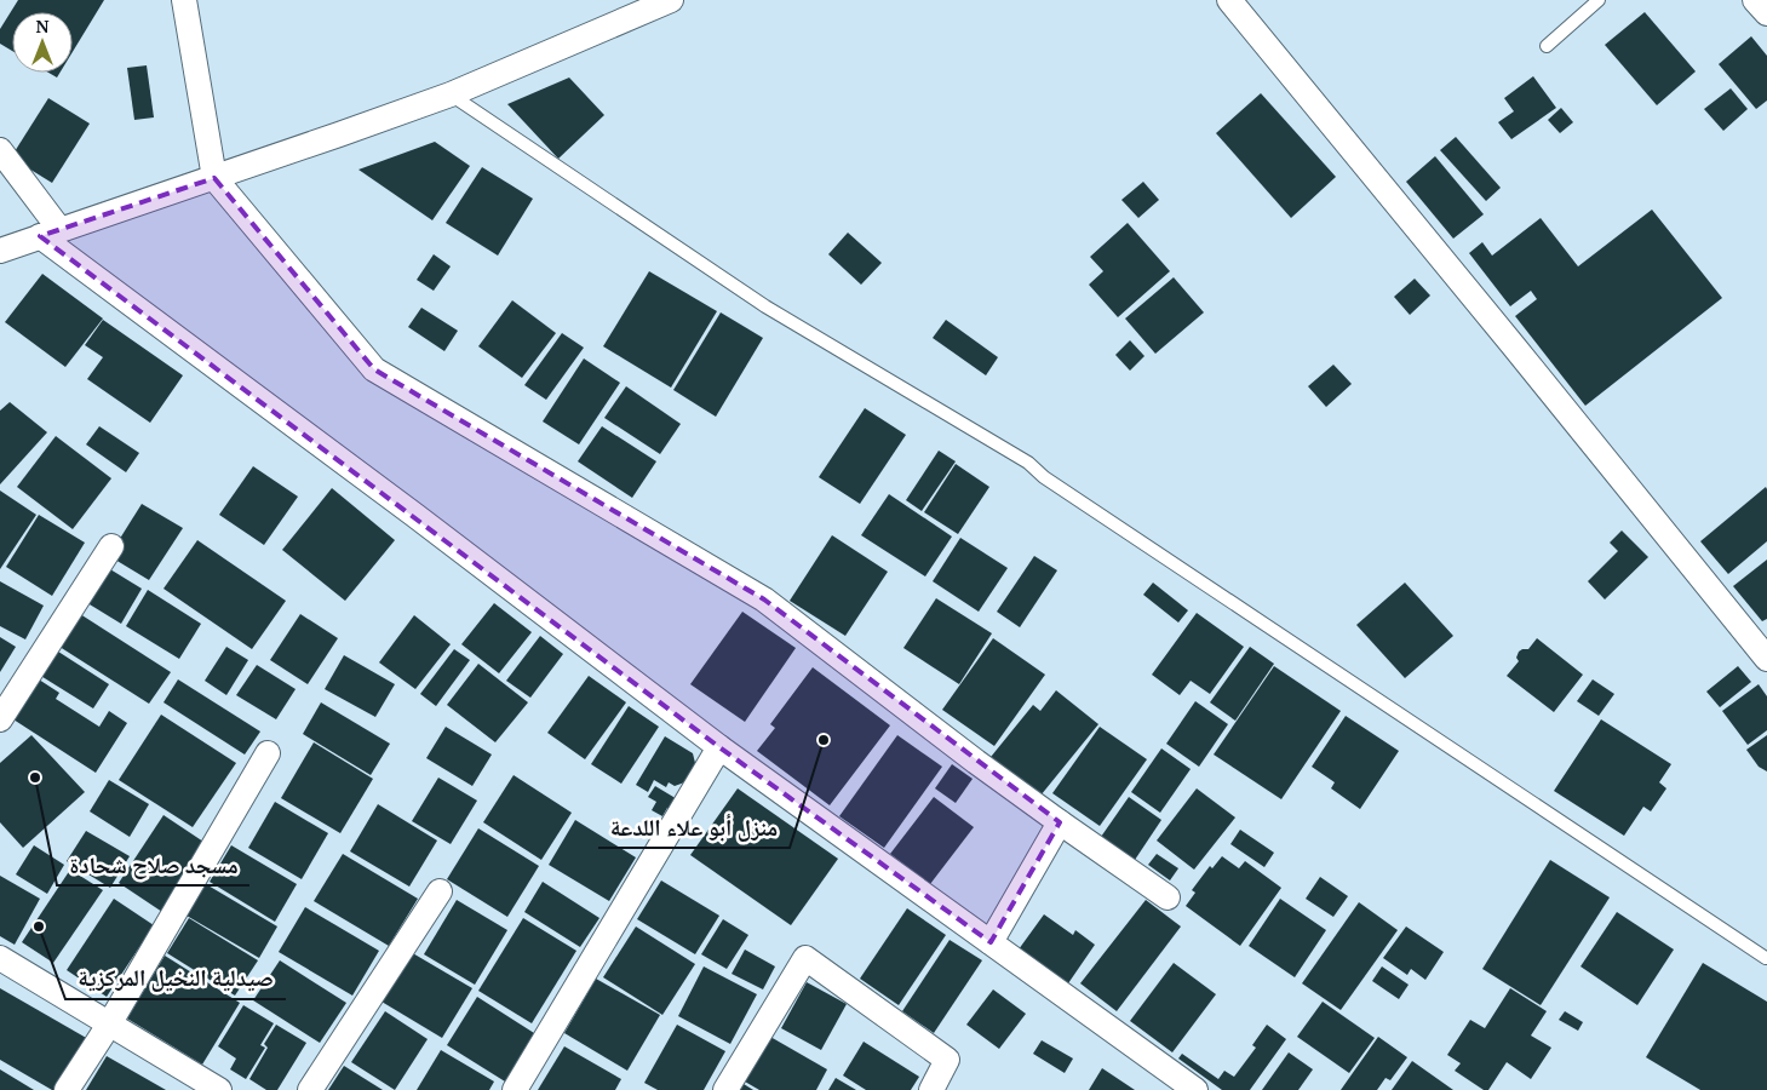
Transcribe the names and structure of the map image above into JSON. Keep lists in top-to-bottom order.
{
  "places": ["منزل أبو علاء اللدعة", "مسجد صلاح شحادة", "صيدلية النخيل المركزية"],
  "north": "top"
}
